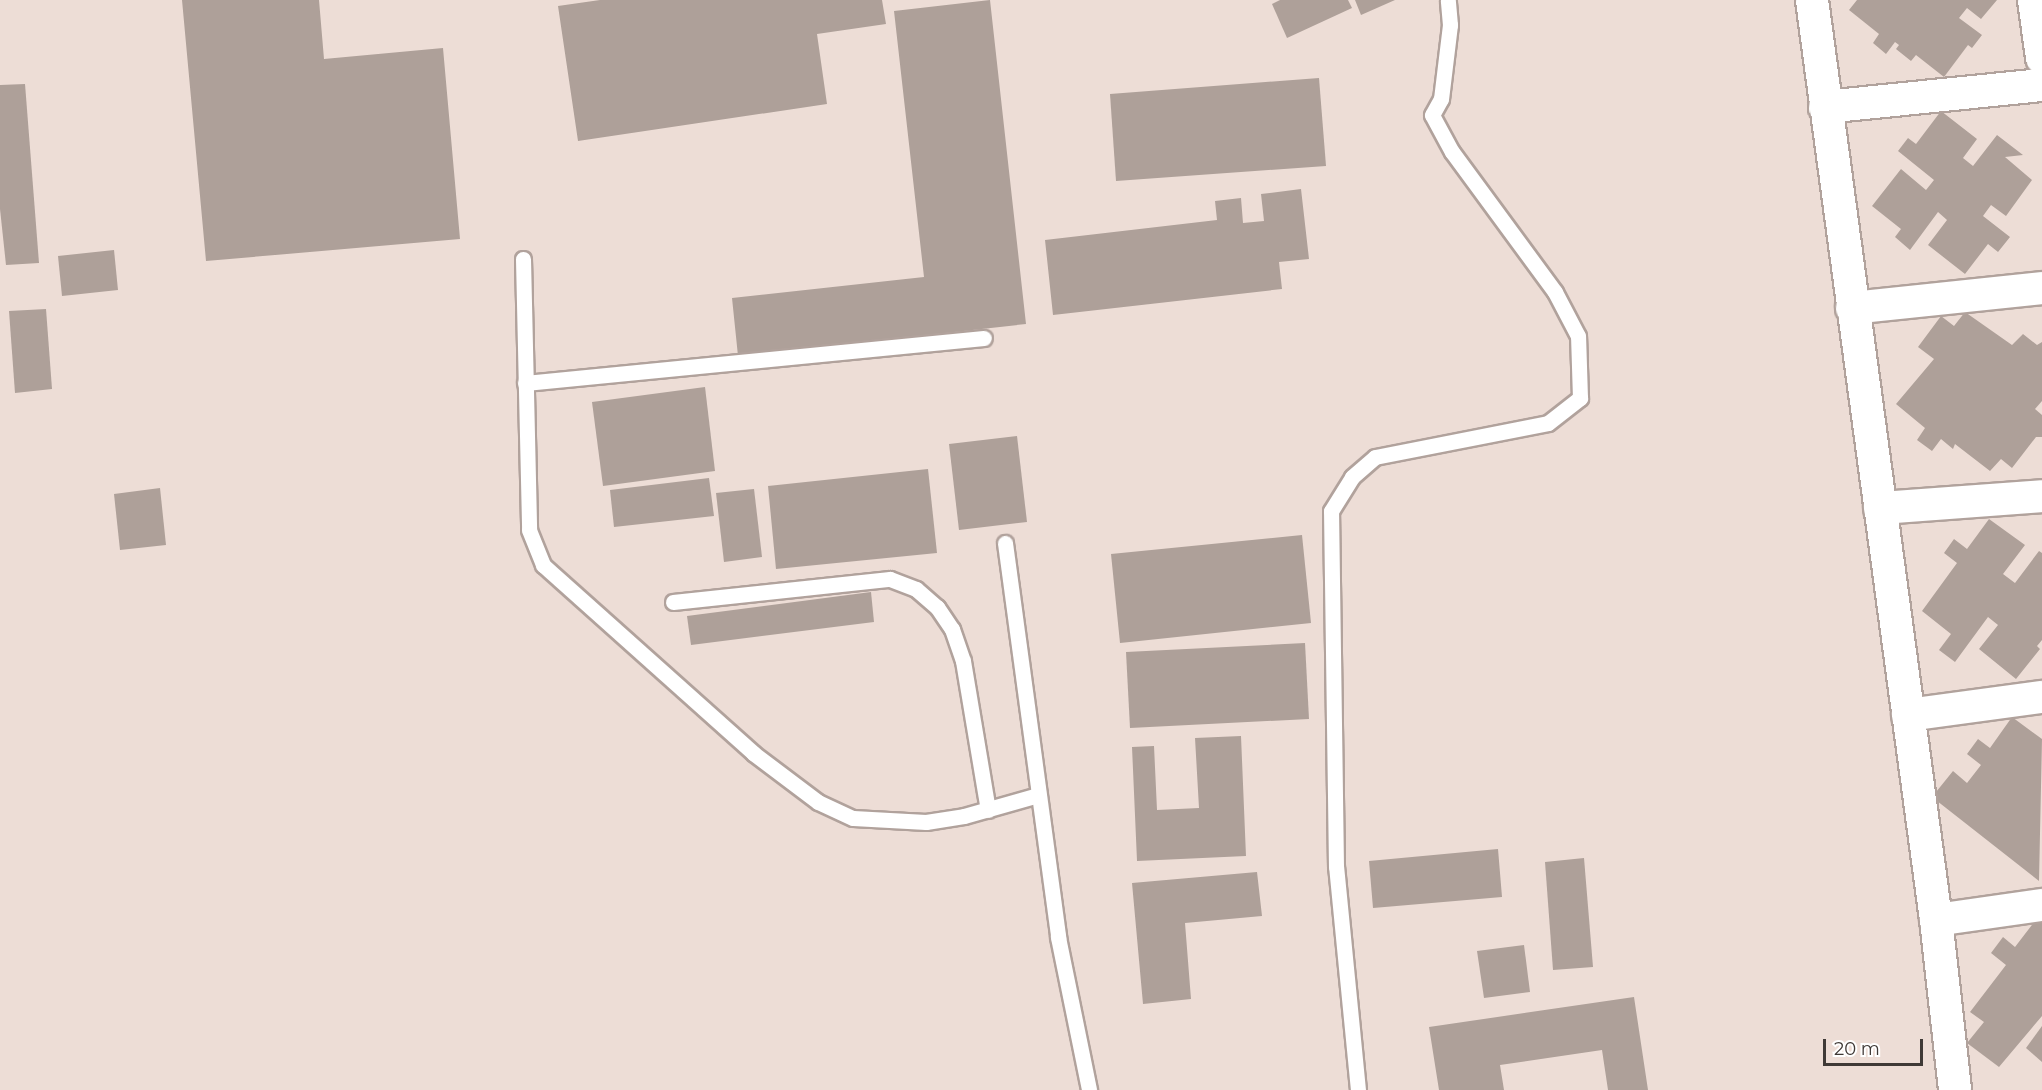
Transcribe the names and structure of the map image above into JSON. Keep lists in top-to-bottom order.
{
  "scale_bar": "20 m"
}
